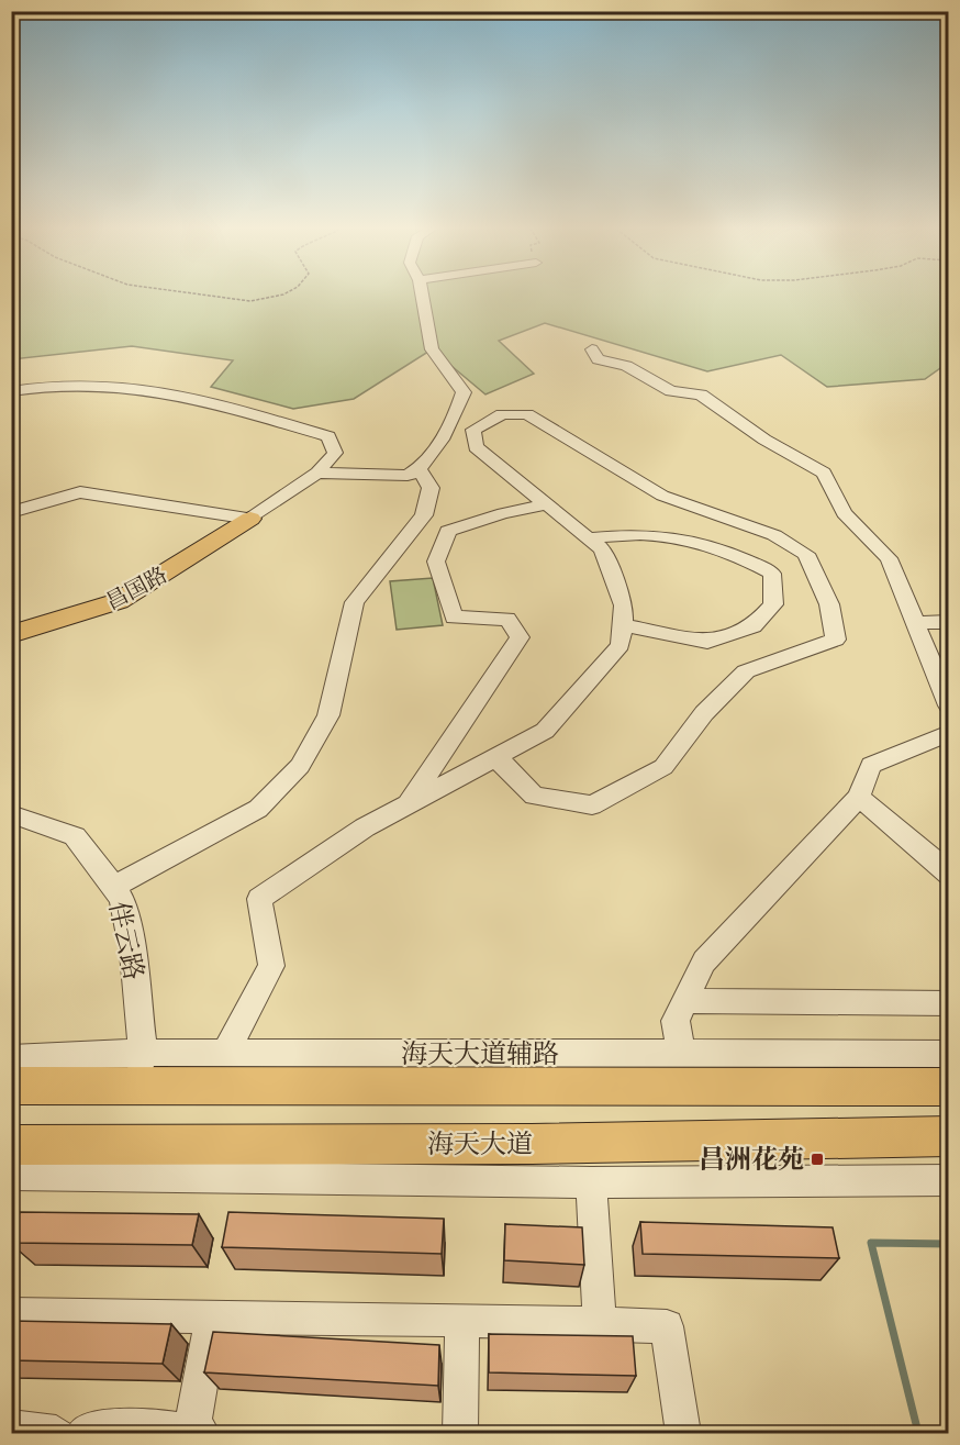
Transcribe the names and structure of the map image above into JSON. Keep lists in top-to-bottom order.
{
  "streets": {
    "main road": ["昌国路", "海天大道"],
    "street": ["伴云路", "海天大道辅路"]
  },
  "crossings": [
    ["伴云路", "海天大道辅路"]
  ],
  "places": {
    "transit": ["昌洲花苑"]
  }
}
